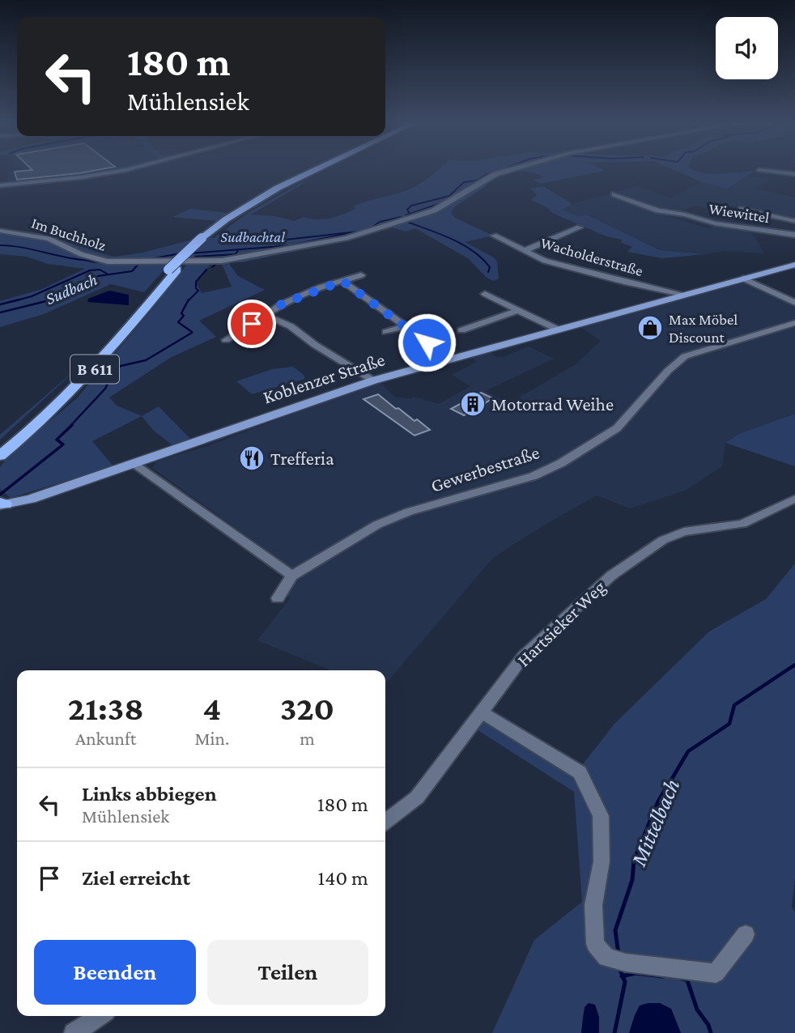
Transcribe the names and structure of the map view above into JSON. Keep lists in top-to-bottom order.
{
  "streets": {
    "highway": ["B 611"],
    "main road": ["Koblenzer Straße"],
    "street": [
      "Wiewittel",
      "Im Buchholz",
      "Wacholderstraße",
      "Gewerbestraße",
      "Hartsieker Weg"
    ]
  },
  "crossings": [
    ["Wacholderstraße", "Koblenzer Straße"]
  ],
  "water": ["Sudbach", "Mittelbach"],
  "parks": ["Sudbachtal"],
  "places": {
    "shop": ["Max Möbel Discount"],
    "building": ["Motorrad Weihe"],
    "restaurant": ["Trefferia"]
  },
  "page": {
    "turn": ["180 m", "Mühlensiek"],
    "eta": [
      "21:38",
      "Ankunft",
      "4",
      "Min.",
      "320",
      "m"
    ],
    "list": [
      {
        "name": "Links abbiegen",
        "note": "Mühlensiek",
        "value": "180 m"
      },
      {
        "name": "Ziel erreicht",
        "value": "140 m"
      }
    ],
    "buttons": ["Beenden", "Teilen"]
  }
}
